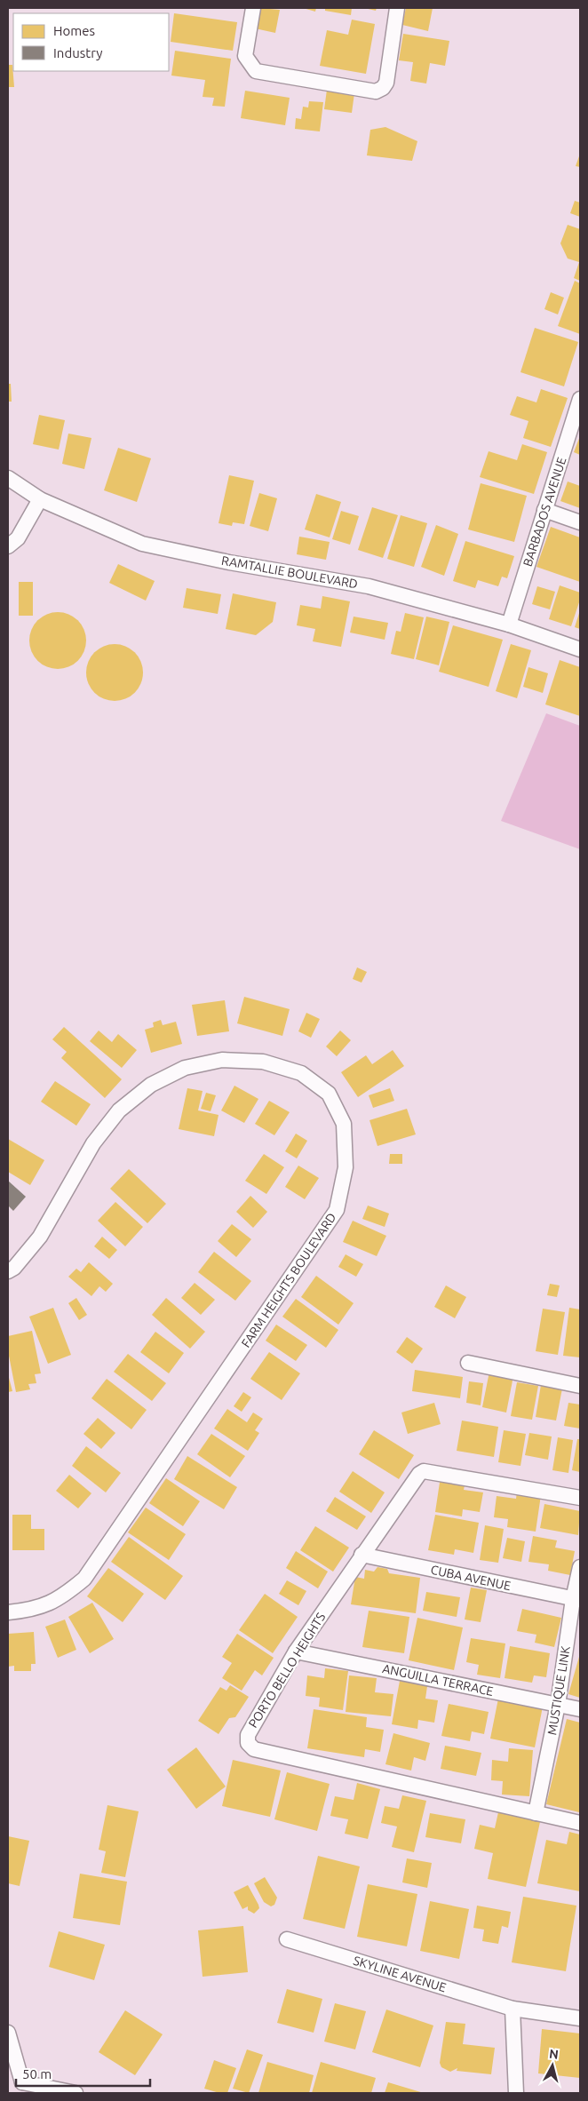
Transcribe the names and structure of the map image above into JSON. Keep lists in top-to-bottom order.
{
  "streets": {
    "street": [
      "BARBADOS AVENUE",
      "RAMTALLIE BOULEVARD",
      "FARM HEIGHTS BOULEVARD",
      "CUBA AVENUE",
      "PORTO BELLO HEIGHTS",
      "ANGUILLA TERRACE",
      "MUSTIQUE LINK",
      "SKYLINE AVENUE"
    ]
  },
  "crossings": [
    ["BARBADOS AVENUE", "RAMTALLIE BOULEVARD"],
    ["CUBA AVENUE", "PORTO BELLO HEIGHTS"],
    ["CUBA AVENUE", "MUSTIQUE LINK"],
    ["PORTO BELLO HEIGHTS", "ANGUILLA TERRACE"],
    ["PORTO BELLO HEIGHTS", "MUSTIQUE LINK"],
    ["ANGUILLA TERRACE", "MUSTIQUE LINK"]
  ],
  "legend": ["Homes", "Industry"],
  "scale_bar": "50 m",
  "north": "top"
}
